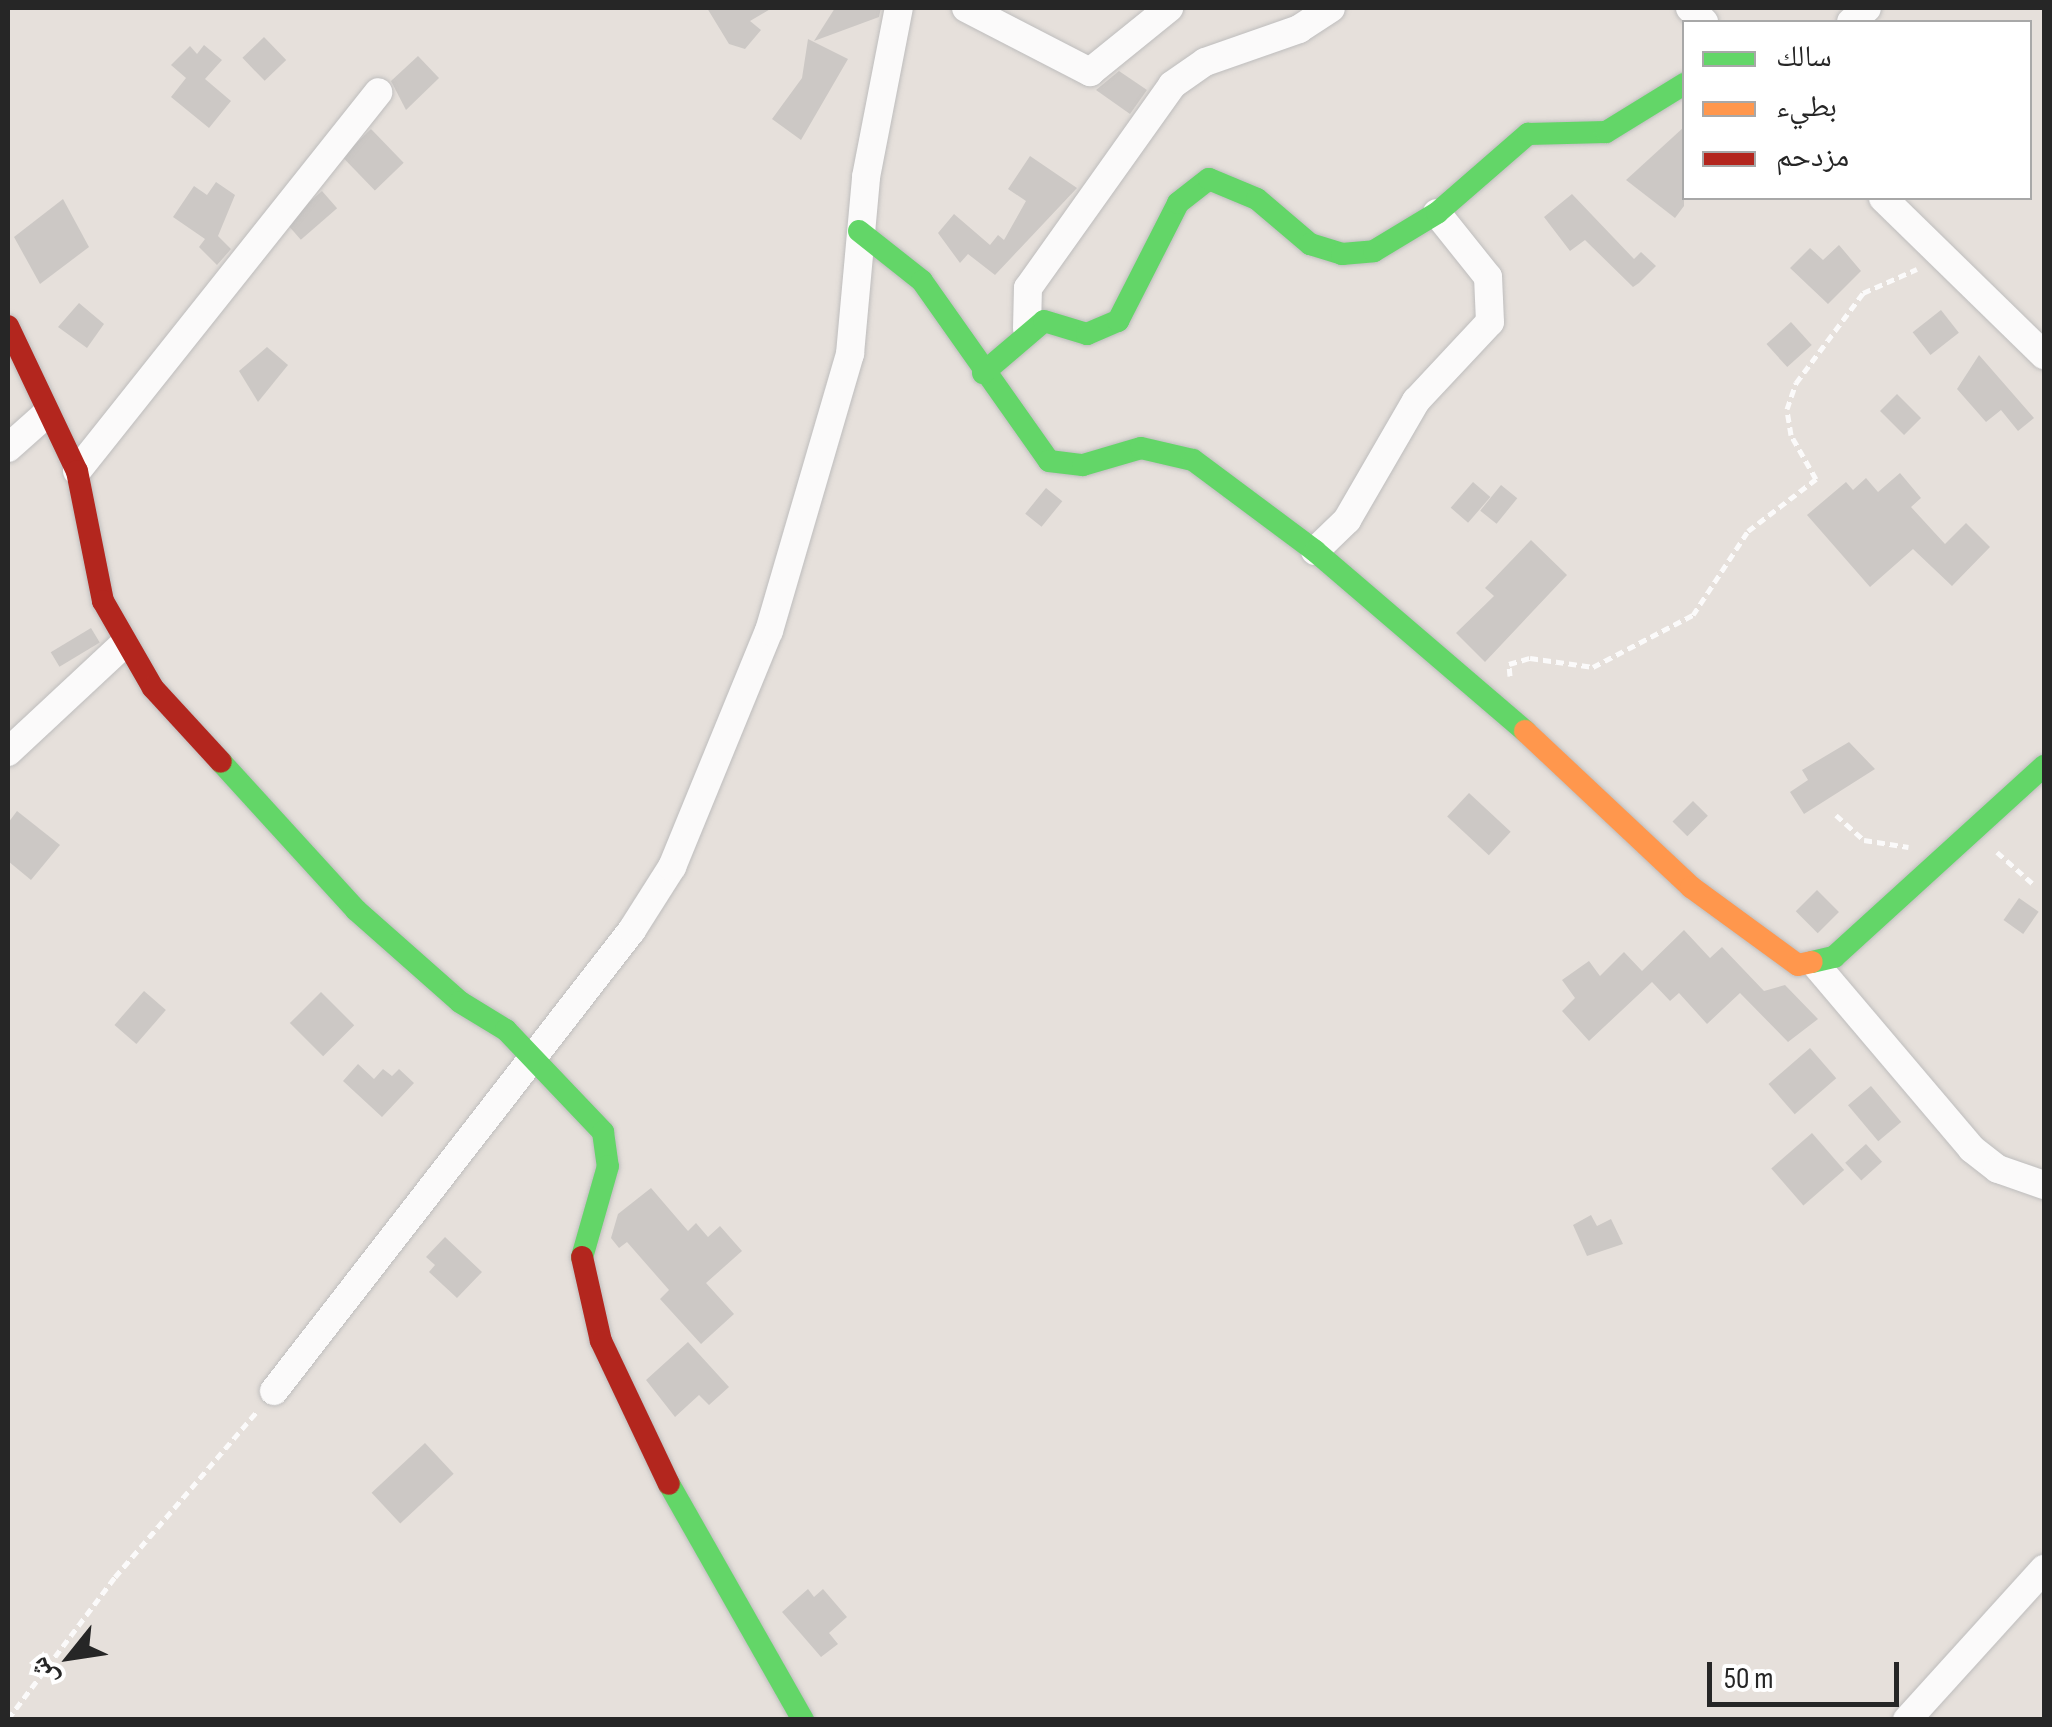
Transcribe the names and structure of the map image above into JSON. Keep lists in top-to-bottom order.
{
  "legend": ["سالك", "بطيء", "مزدحم"],
  "scale_bar": "50 m",
  "north": "bottom left"
}
